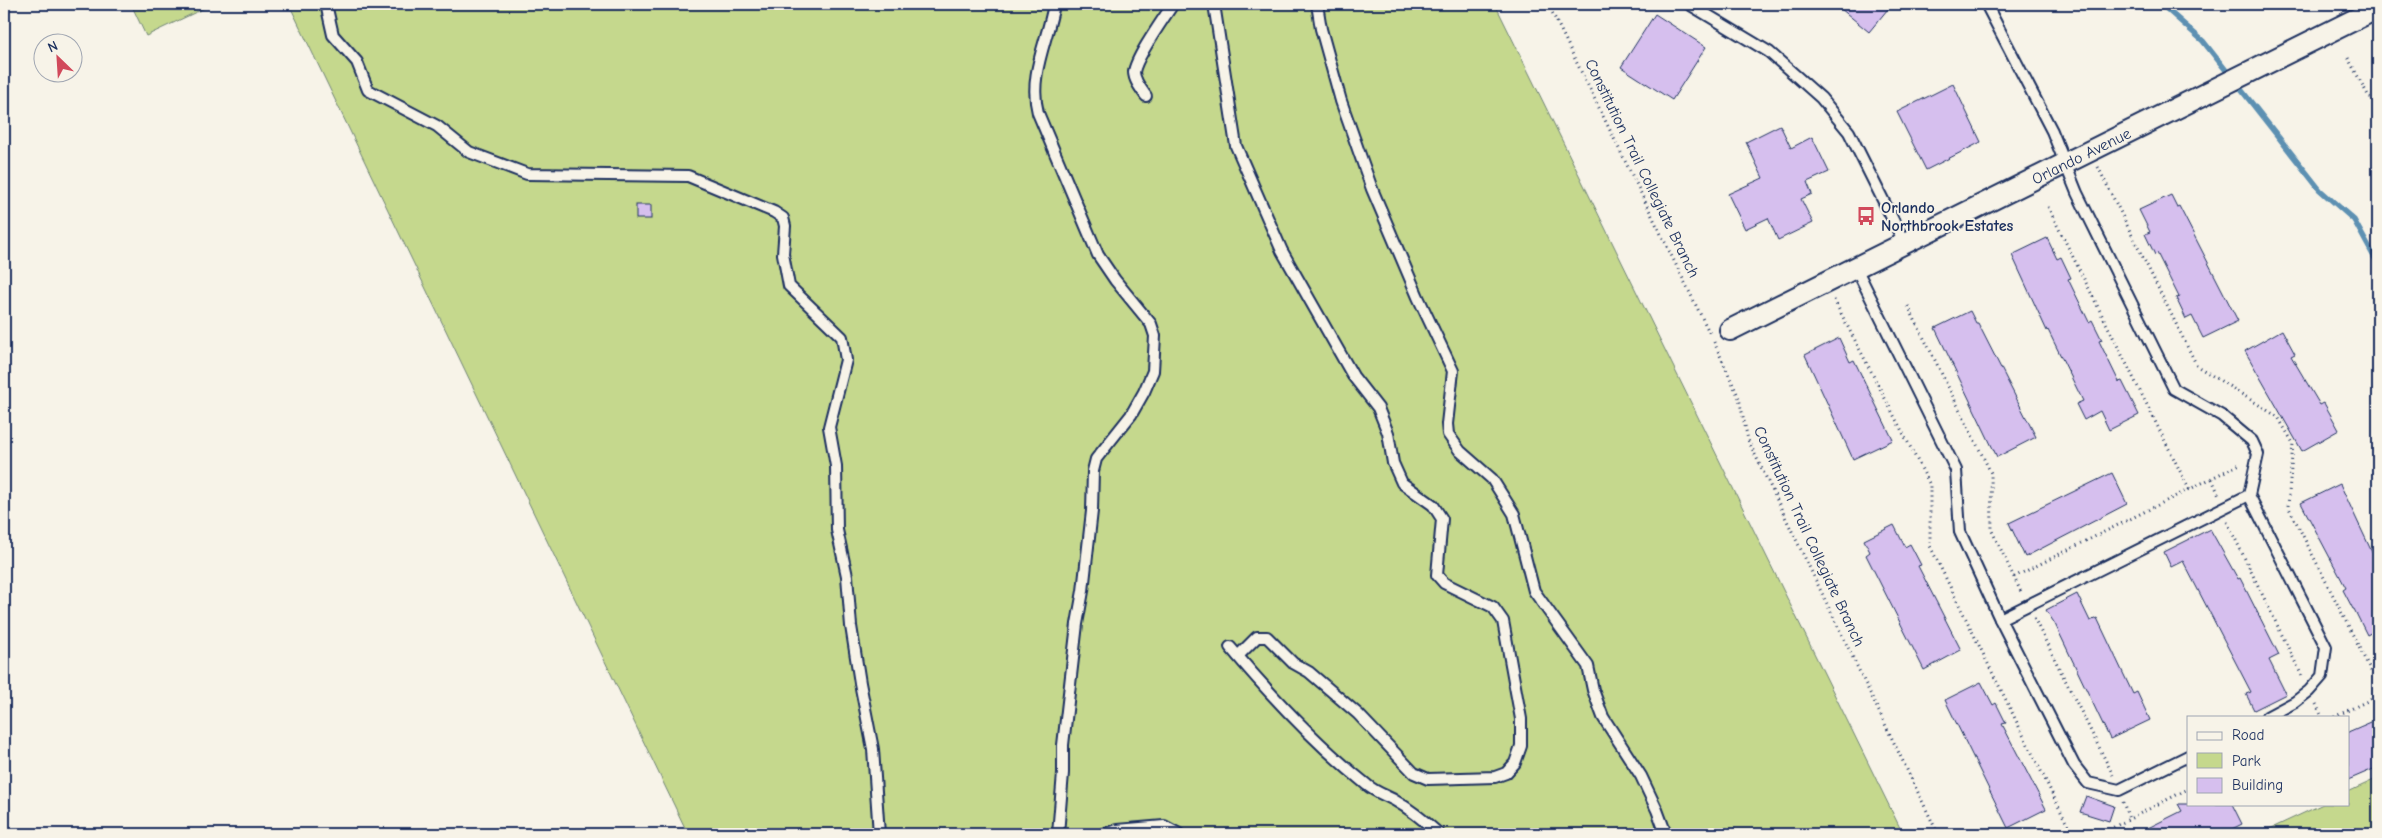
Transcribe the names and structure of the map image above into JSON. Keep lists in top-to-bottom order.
{
  "streets": {
    "street": ["Orlando Avenue"],
    "path": ["Constitution Trail Collegiate Branch"]
  },
  "places": {
    "bus stop": ["Orlando Northbrook Estates"]
  },
  "legend": ["Road", "Park", "Building"],
  "north": "top left"
}
